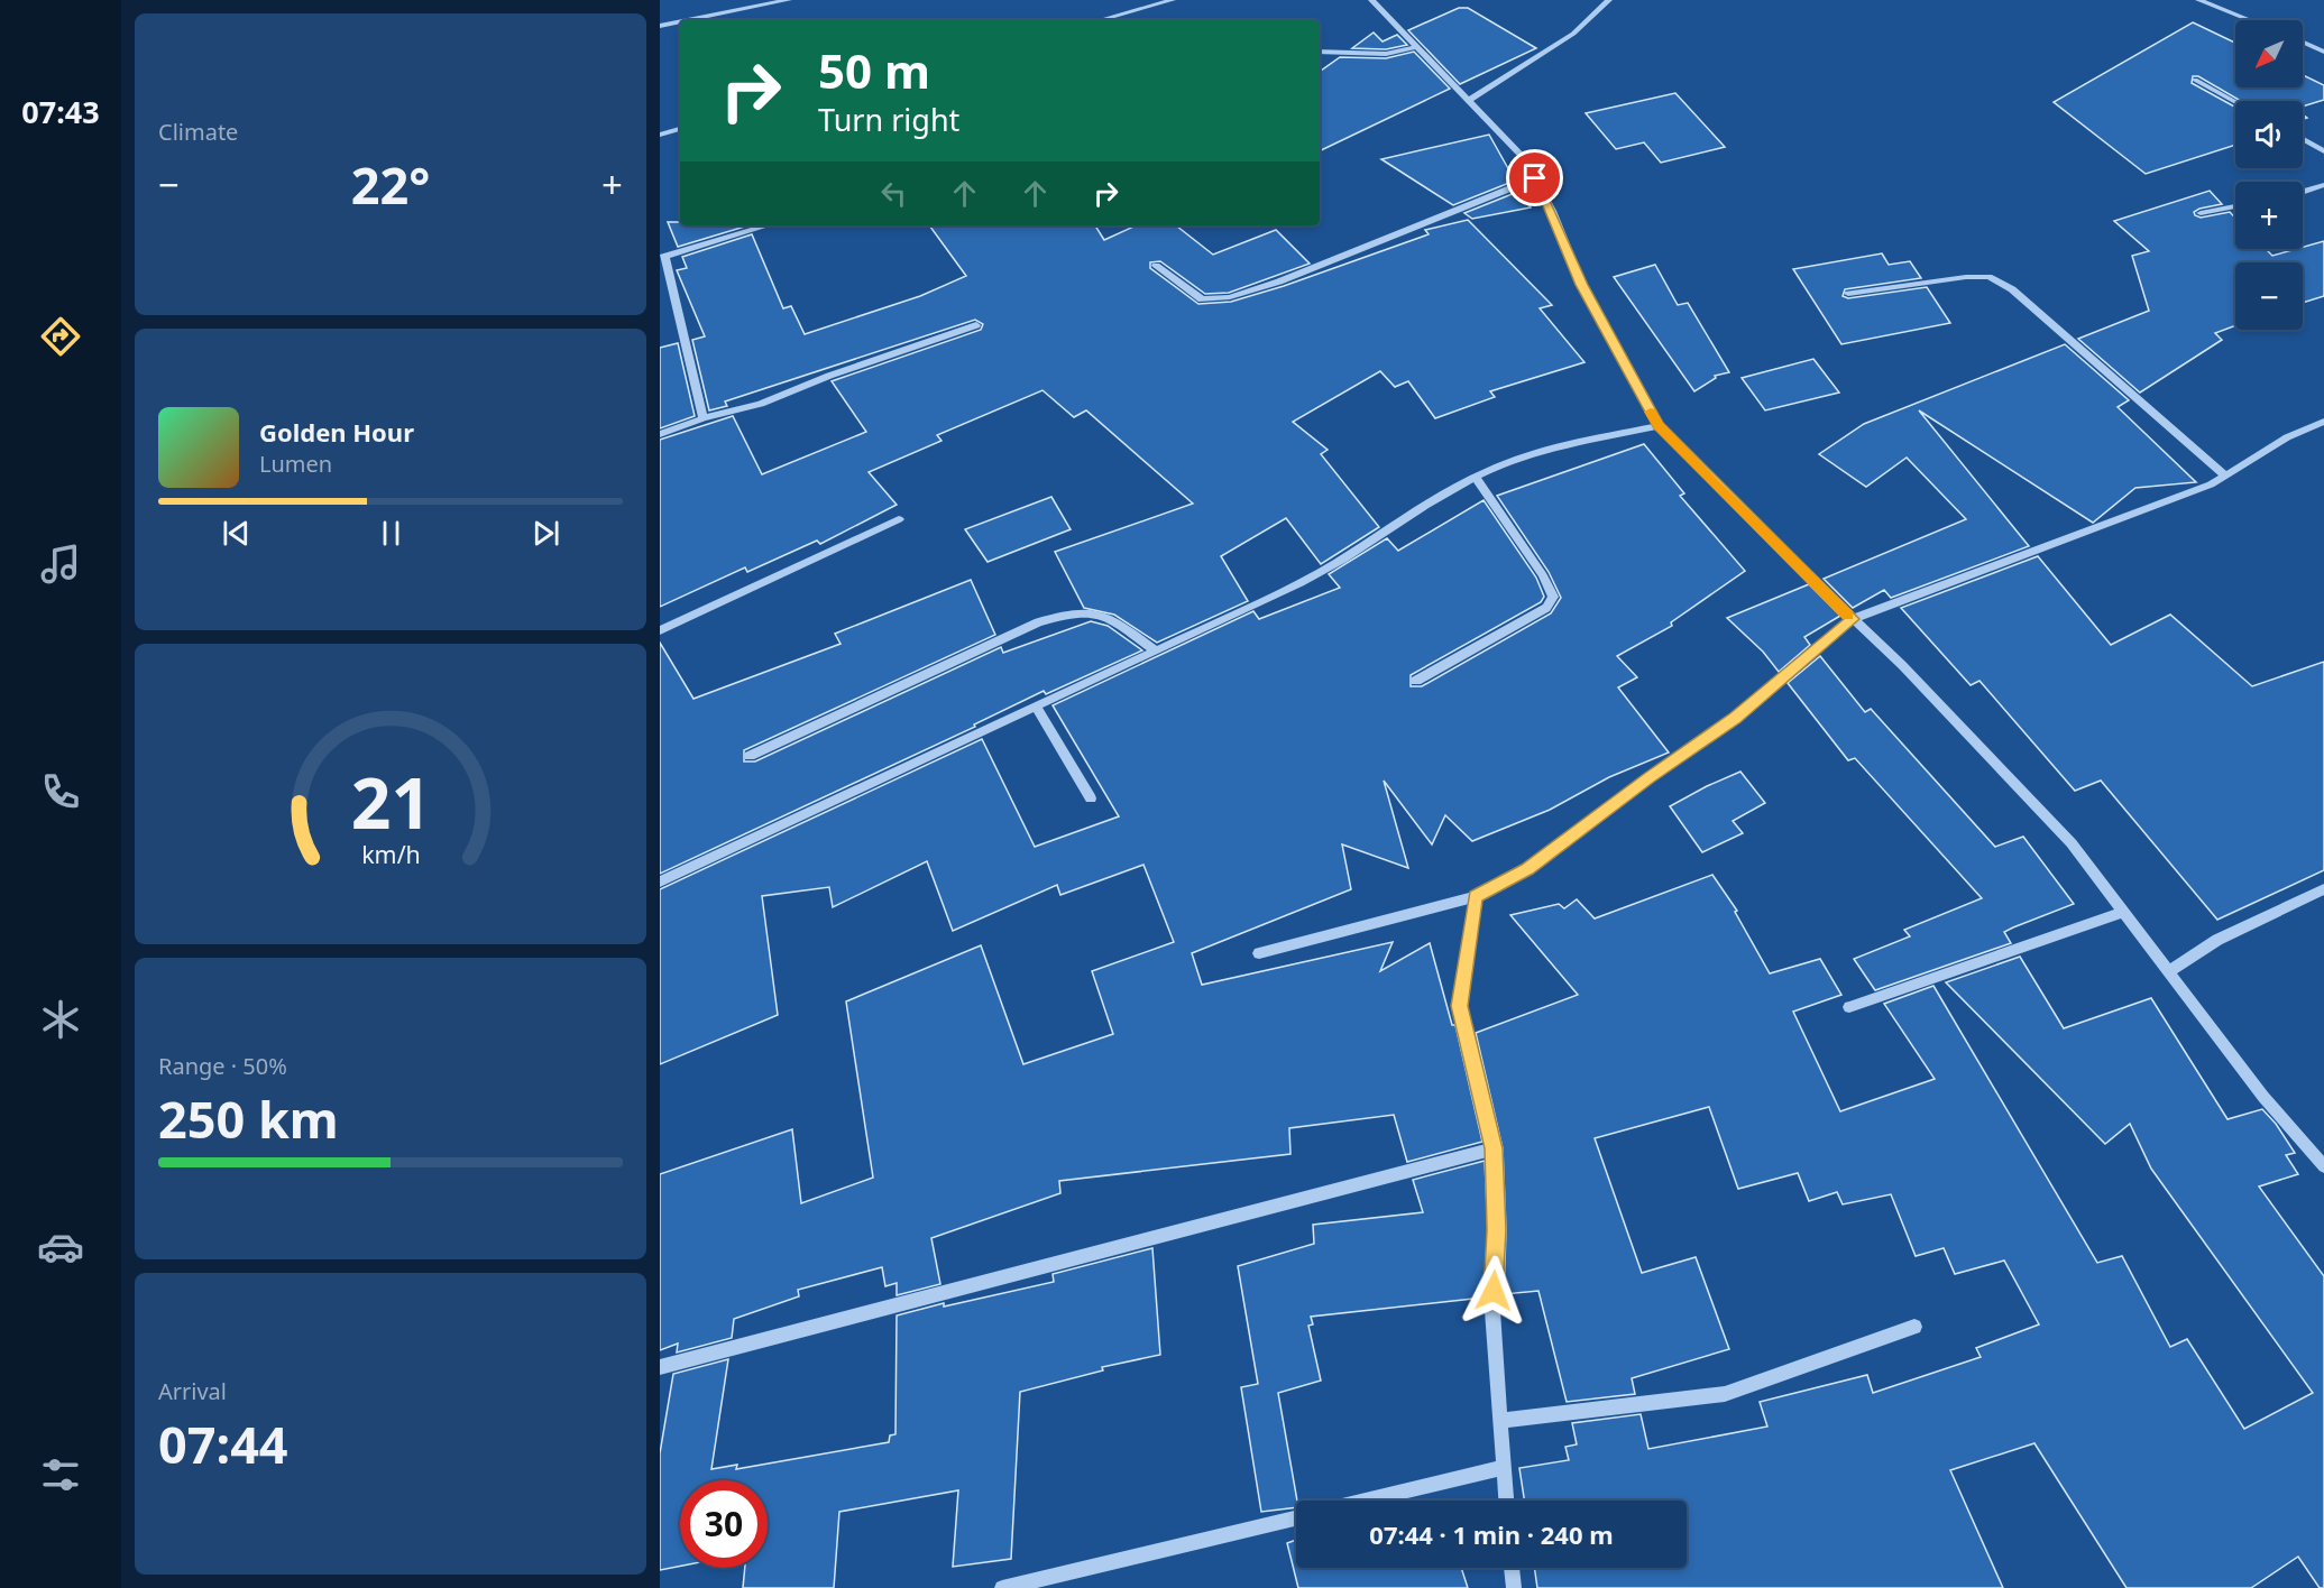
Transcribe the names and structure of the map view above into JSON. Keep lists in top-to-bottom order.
{
  "north": "bottom left",
  "page": {
    "tabs": "07:43",
    "tile": [
      "Climate",
      ["Range · 50%", "250 km"],
      ["Arrival", "07:44"]
    ],
    "map_buttons": ["+", "−"],
    "turn": ["50 m", "Turn right"],
    "heat": ["−", "22°", "+"],
    "song": ["Golden Hour", "Lumen"],
    "limit": "30",
    "trip": "07:44 · 1 min · 240 m",
    "gauge": ["21", "km/h"]
  }
}
